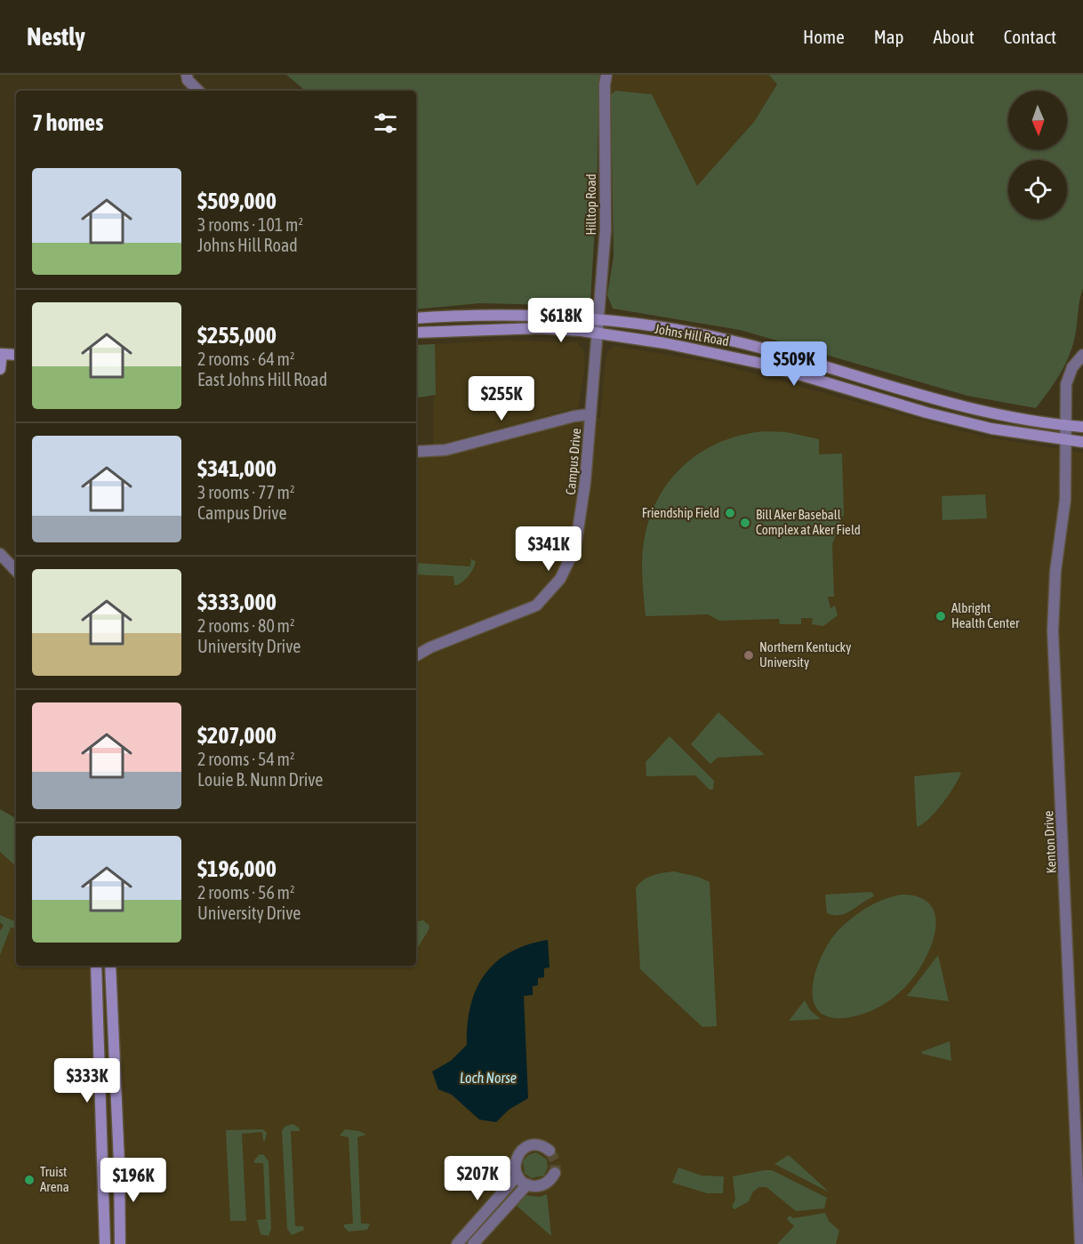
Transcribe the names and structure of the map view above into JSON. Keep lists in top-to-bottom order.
{
  "streets": {
    "main road": ["Johns Hill Road"],
    "street": ["Hilltop Road", "Campus Drive", "Kenton Drive"]
  },
  "crossings": [
    ["Hilltop Road", "Johns Hill Road"],
    ["Hilltop Road", "Campus Drive"],
    ["Johns Hill Road", "Campus Drive"],
    ["Johns Hill Road", "Kenton Drive"]
  ],
  "water": ["Loch Norse"],
  "places": [
    "Friendship Field",
    "Bill Aker Baseball Complex at Aker Field",
    "Albright Health Center",
    "Northern Kentucky University",
    "Truist Arena"
  ],
  "north": "bottom",
  "page": {
    "header": "Nestly",
    "nav": [
      "Home",
      "Map",
      "About",
      "Contact"
    ],
    "heading": "7 homes",
    "list": [
      {
        "name": "$509,000",
        "note": "3 rooms · 101 m² · Johns Hill Road"
      },
      {
        "name": "$255,000",
        "note": "2 rooms · 64 m² · East Johns Hill Road"
      },
      {
        "name": "$341,000",
        "note": "3 rooms · 77 m² · Campus Drive"
      },
      {
        "name": "$333,000",
        "note": "2 rooms · 80 m² · University Drive"
      },
      {
        "name": "$207,000",
        "note": "2 rooms · 54 m² · Louie B. Nunn Drive"
      },
      {
        "name": "$196,000",
        "note": "2 rooms · 56 m² · University Drive"
      }
    ],
    "price": [
      "$618K",
      "$509K",
      "$255K",
      "$341K",
      "$333K",
      "$207K",
      "$196K"
    ]
  }
}
